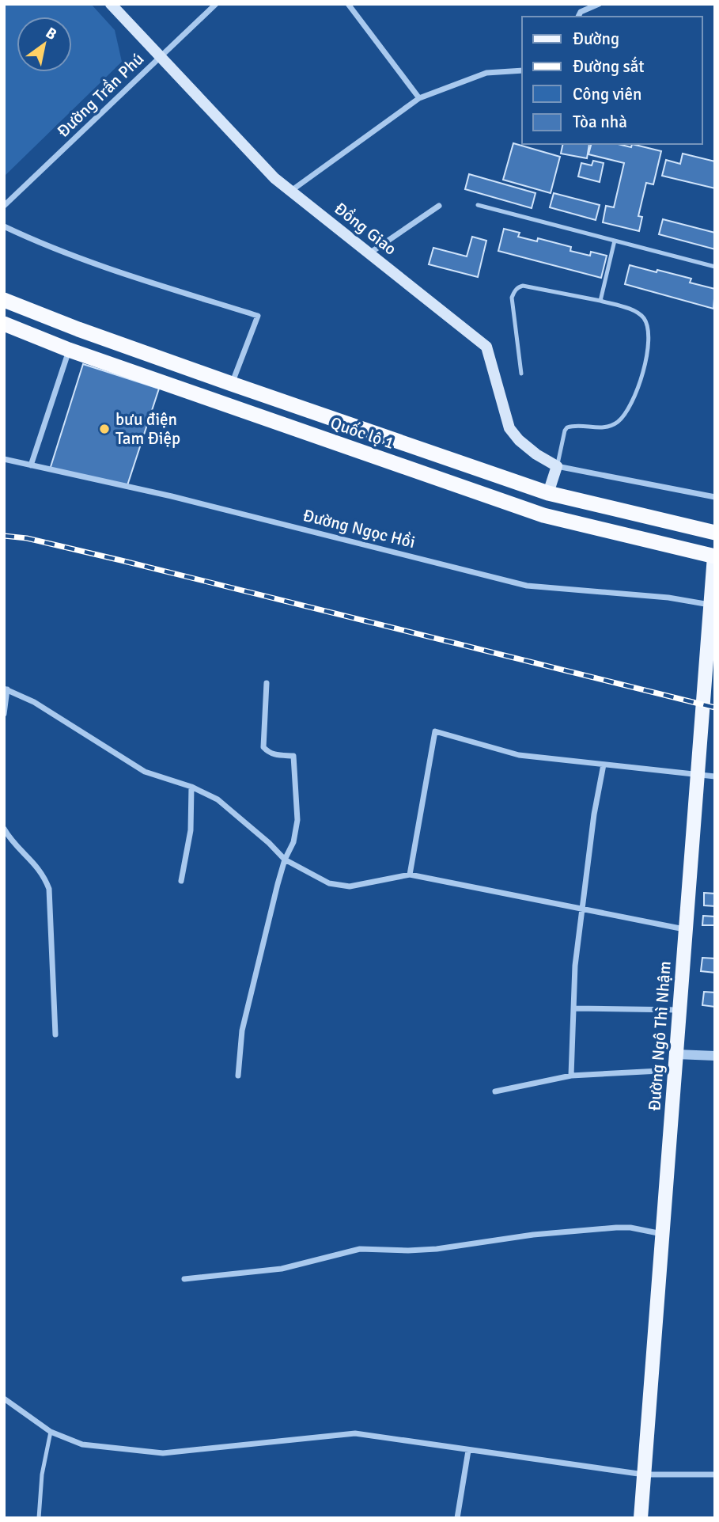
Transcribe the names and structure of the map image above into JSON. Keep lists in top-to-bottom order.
{
  "streets": {
    "highway": ["Quốc lộ 1"],
    "main road": ["Đồng Giao", "Đường Ngô Thì Nhậm"],
    "street": ["Đường Trần Phú", "Đường Ngọc Hồi"]
  },
  "crossings": [
    ["Đường Trần Phú", "Đồng Giao"],
    ["Quốc lộ 1", "Đường Ngô Thì Nhậm"],
    ["Đường Ngọc Hồi", "Đường Ngô Thì Nhậm"]
  ],
  "places": ["bưu điện Tam Điệp"],
  "legend": [
    "Đường",
    "Đường sắt",
    "Công viên",
    "Tòa nhà"
  ],
  "north": "top right"
}
